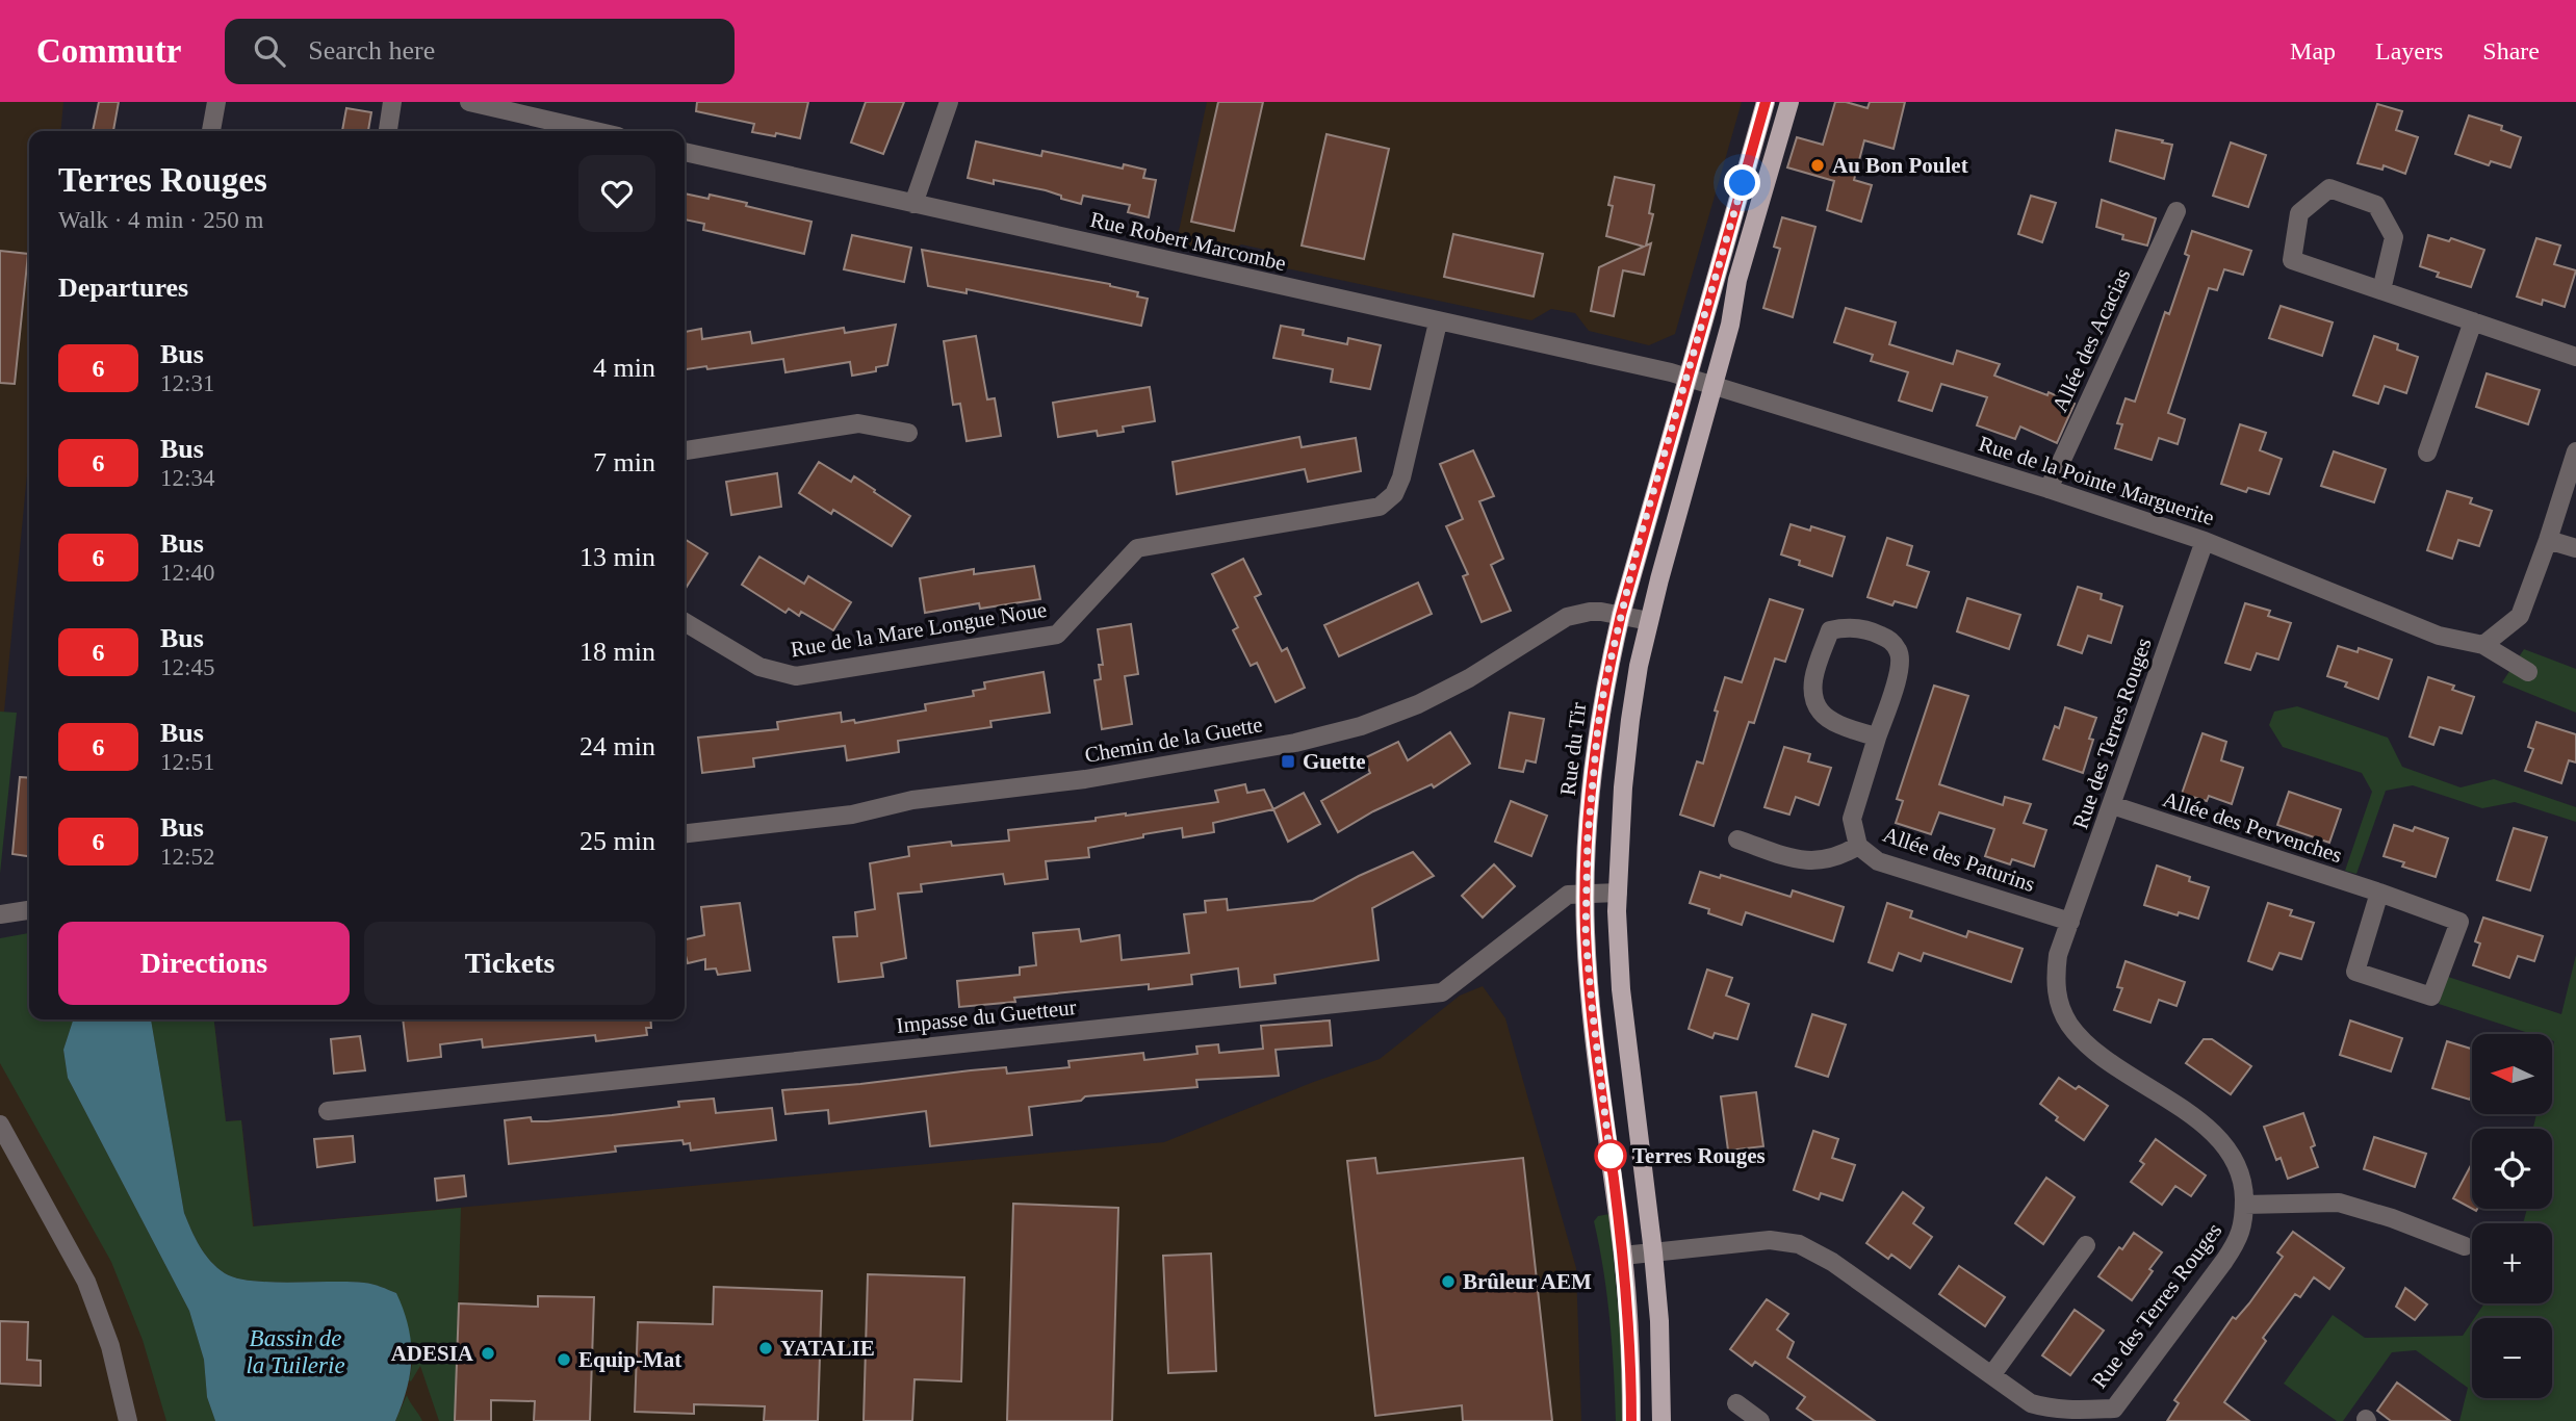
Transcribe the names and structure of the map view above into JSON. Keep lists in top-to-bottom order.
{
  "streets": {
    "main road": ["Rue du Tir"],
    "street": [
      "Rue Robert Marcombe",
      "Allée des Acacias",
      "Rue de la Pointe Marguerite",
      "Rue de la Mare Longue Noue",
      "Rue des Terres Rouges",
      "Chemin de la Guette",
      "Allée des Pervenches",
      "Allée des Paturins",
      "Impasse du Guetteur"
    ]
  },
  "crossings": [
    ["Rue Robert Marcombe", "Rue de la Pointe Marguerite"],
    ["Rue Robert Marcombe", "Rue de la Mare Longue Noue"],
    ["Rue Robert Marcombe", "Rue du Tir"],
    ["Allée des Acacias", "Rue de la Pointe Marguerite"],
    ["Rue de la Pointe Marguerite", "Rue des Terres Rouges"],
    ["Rue de la Pointe Marguerite", "Rue du Tir"],
    ["Rue des Terres Rouges", "Rue du Tir"],
    ["Rue des Terres Rouges", "Allée des Pervenches"],
    ["Rue des Terres Rouges", "Allée des Paturins"],
    ["Chemin de la Guette", "Rue du Tir"],
    ["Rue du Tir", "Impasse du Guetteur"]
  ],
  "water": ["Bassin de la Tuilerie"],
  "places": {
    "other": [
      "Au Bon Poulet",
      "Terres Rouges",
      "Brûleur AEM",
      "YATALIE",
      "ADESIA",
      "Equip-Mat"
    ],
    "transit": ["Guette"]
  },
  "lines": ["bus line 6"],
  "north": "left",
  "page": {
    "header": "Commutr",
    "search": "Search here",
    "nav": ["Map", "Layers", "Share"],
    "heading": [
      ["Terres Rouges", "Walk · 4 min · 250 m"],
      "Departures"
    ],
    "list": [
      {
        "mark": "6",
        "name": "Bus",
        "note": "12:31",
        "value": "4 min"
      },
      {
        "mark": "6",
        "name": "Bus",
        "note": "12:34",
        "value": "7 min"
      },
      {
        "mark": "6",
        "name": "Bus",
        "note": "12:40",
        "value": "13 min"
      },
      {
        "mark": "6",
        "name": "Bus",
        "note": "12:45",
        "value": "18 min"
      },
      {
        "mark": "6",
        "name": "Bus",
        "note": "12:51",
        "value": "24 min"
      },
      {
        "mark": "6",
        "name": "Bus",
        "note": "12:52",
        "value": "25 min"
      }
    ],
    "buttons": ["Directions", "Tickets"],
    "map_buttons": ["+", "−"]
  }
}
